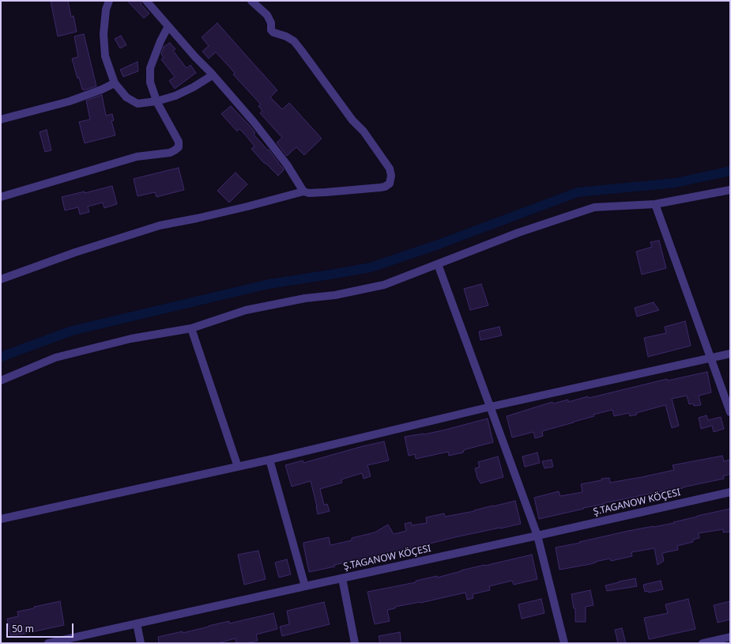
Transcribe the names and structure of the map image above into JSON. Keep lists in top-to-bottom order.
{
  "streets": {
    "street": ["Ş.TAGANOW KÖÇESI"]
  },
  "scale_bar": "50 m"
}
